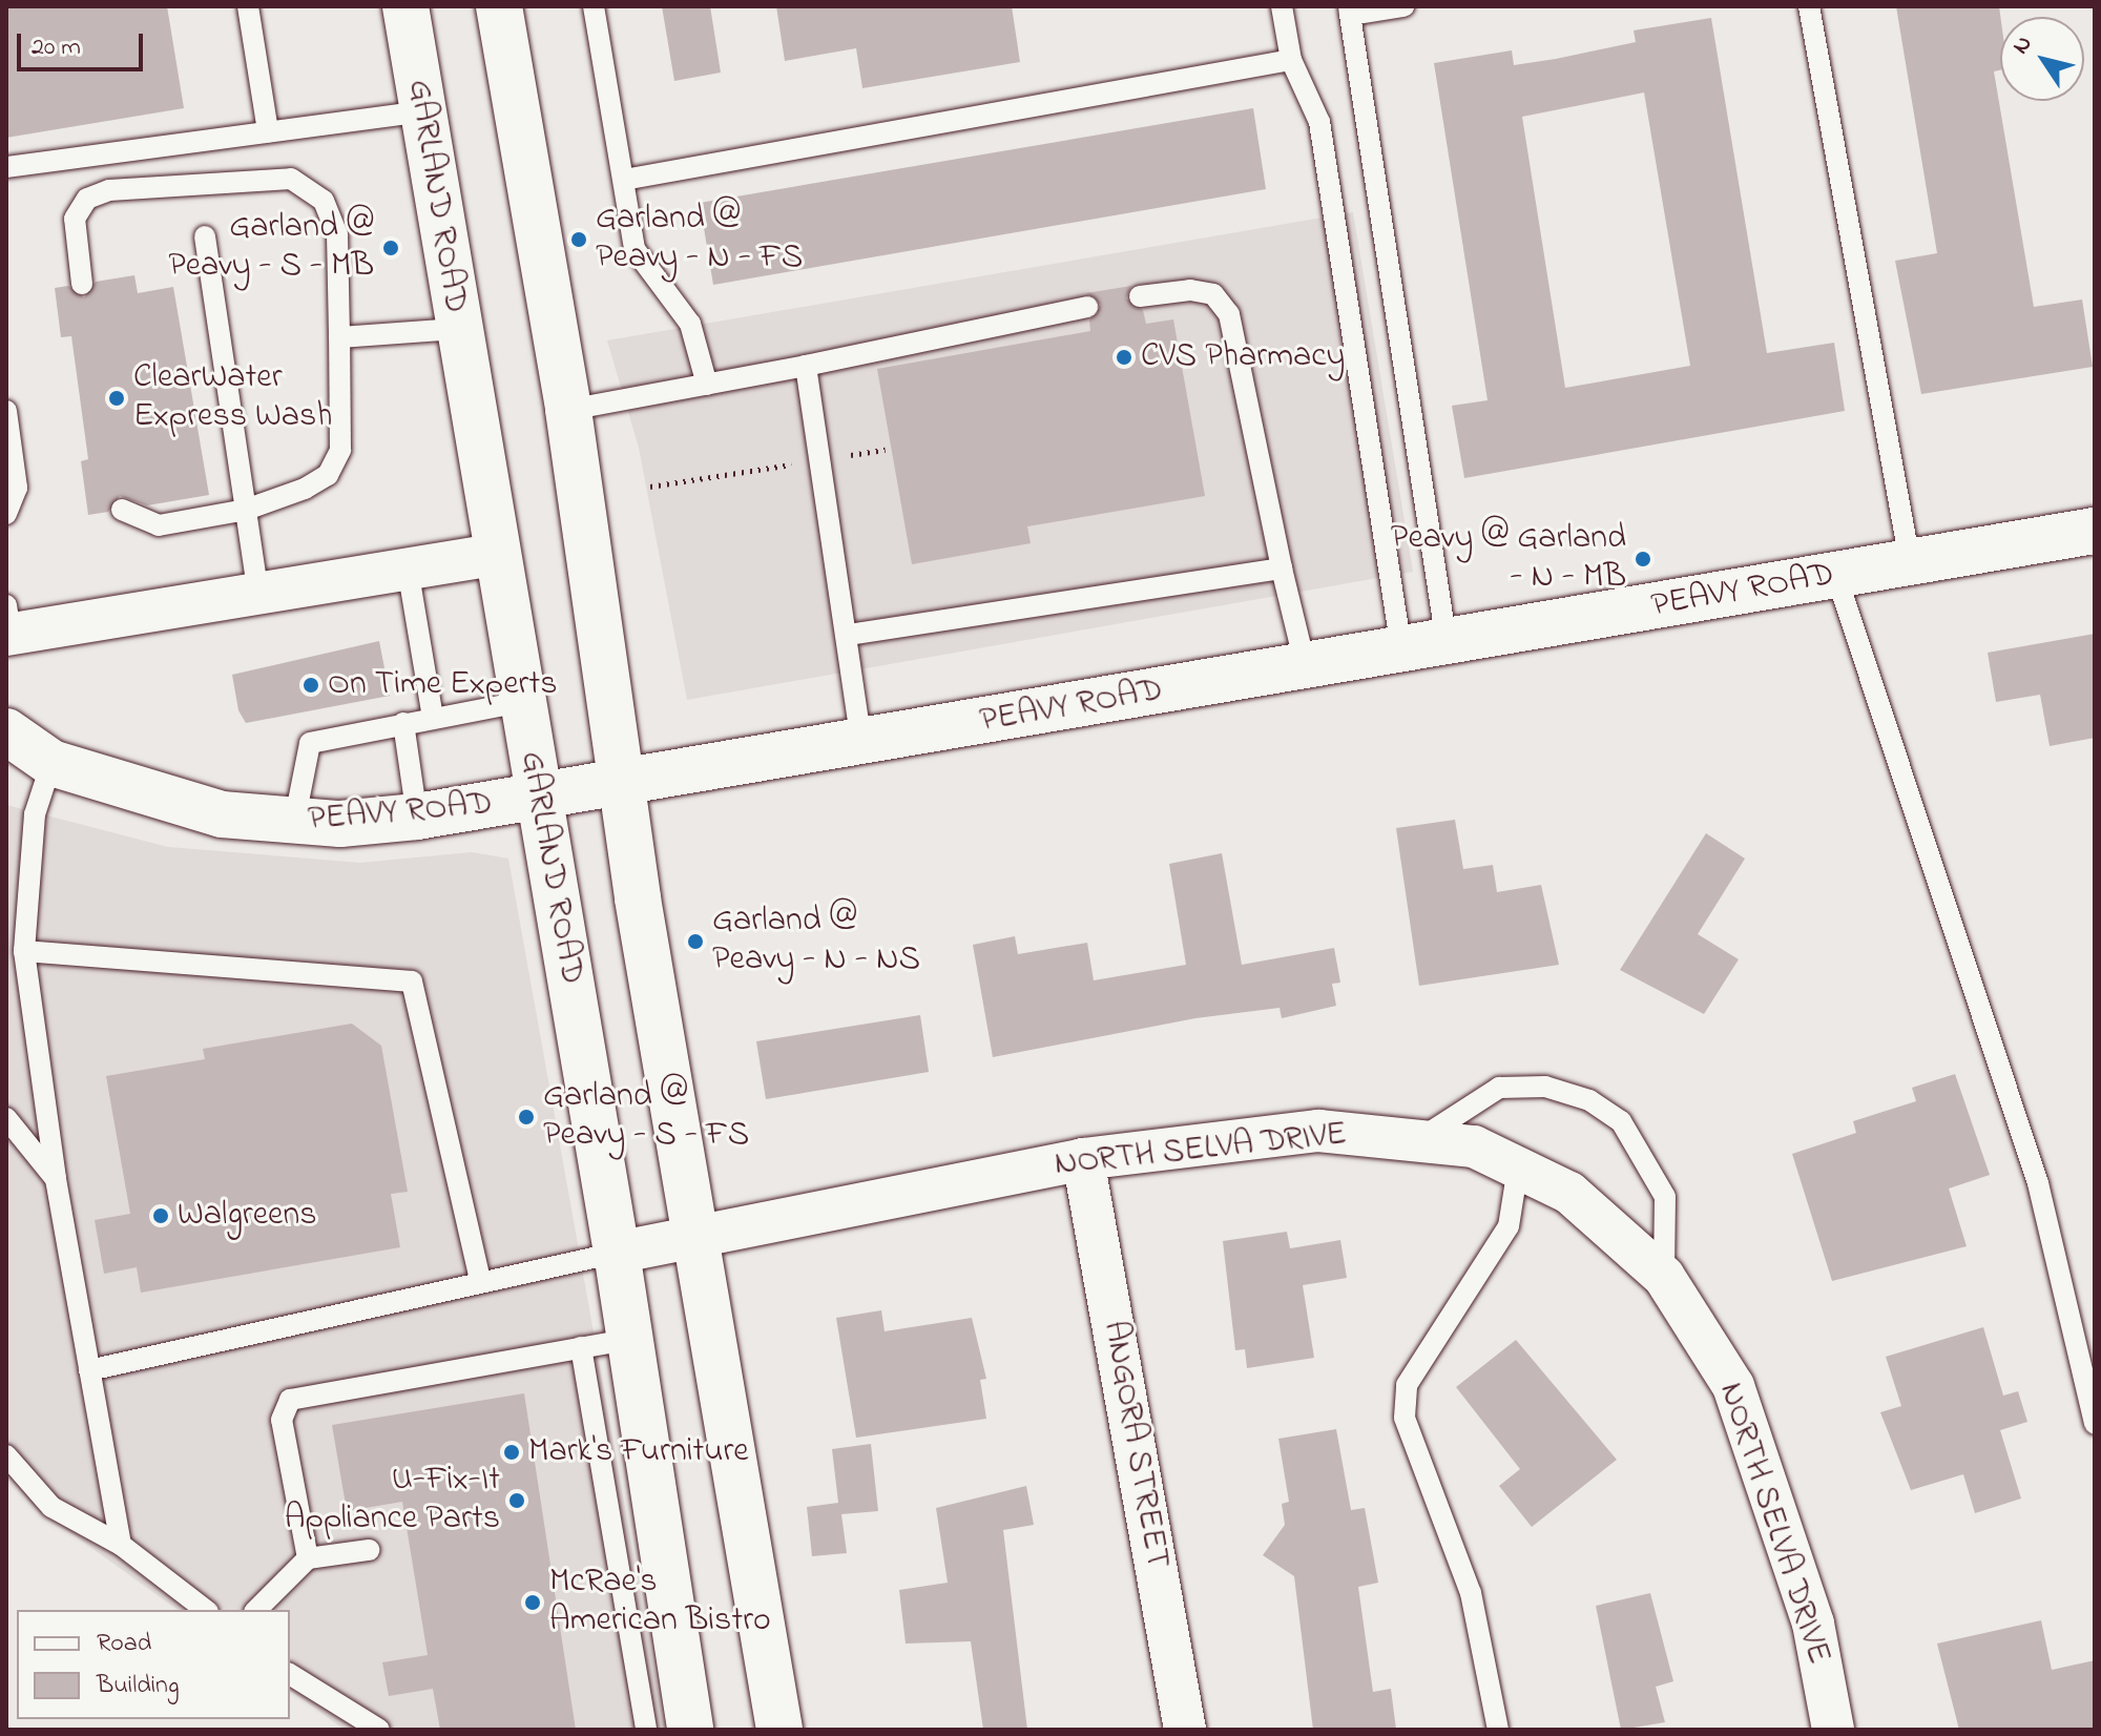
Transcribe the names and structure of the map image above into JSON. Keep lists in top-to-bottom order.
{
  "streets": {
    "main road": ["GARLAND ROAD", "PEAVY ROAD"],
    "street": ["NORTH SELVA DRIVE", "ANGORA STREET"]
  },
  "crossings": [
    ["GARLAND ROAD", "PEAVY ROAD"],
    ["GARLAND ROAD", "NORTH SELVA DRIVE"],
    ["NORTH SELVA DRIVE", "ANGORA STREET"]
  ],
  "places": [
    "Garland @ Peavy - N - FS",
    "Garland @ Peavy - S - MB",
    "CVS Pharmacy",
    "ClearWater Express Wash",
    "Peavy @ Garland - N - MB",
    "On Time Experts",
    "Garland @ Peavy - N - NS",
    "Garland @ Peavy - S - FS",
    "Walgreens",
    "Mark's Furniture",
    "U-Fix-It Appliance Parts",
    "McRae's American Bistro"
  ],
  "legend": ["Road", "Building"],
  "scale_bar": "20 m",
  "north": "top left"
}
